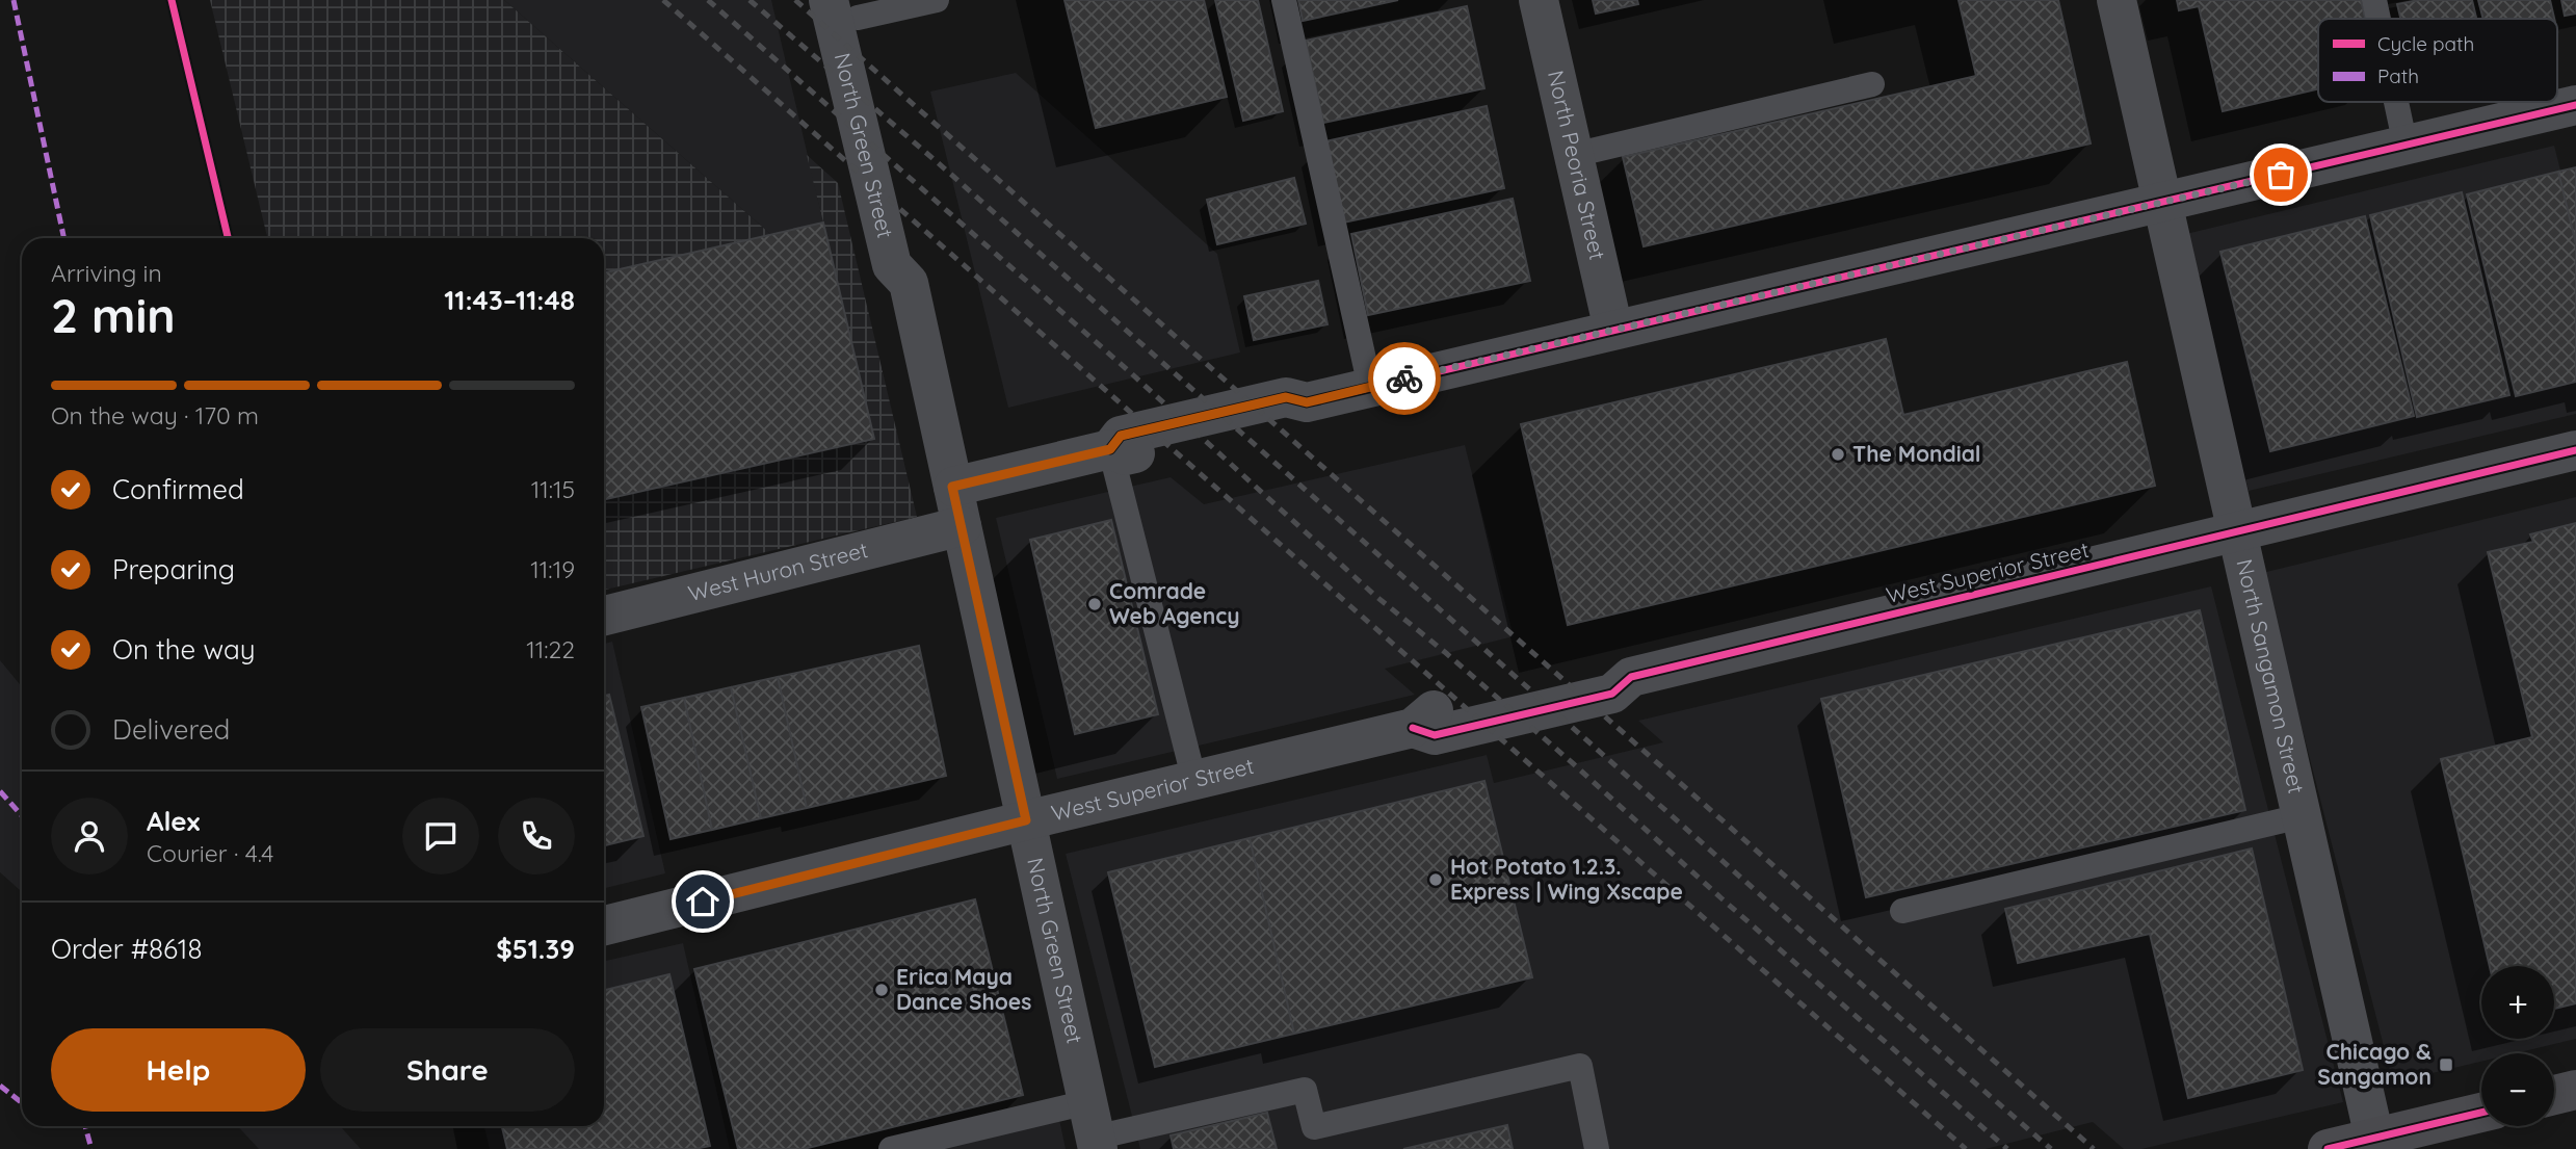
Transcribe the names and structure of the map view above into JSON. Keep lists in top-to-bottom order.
{
  "streets": {
    "street": [
      "North Green Street",
      "North Peoria Street",
      "West Huron Street",
      "West Superior Street",
      "North Sangamon Street"
    ]
  },
  "crossings": [
    ["North Green Street", "West Huron Street"],
    ["North Green Street", "West Superior Street"],
    ["West Superior Street", "North Sangamon Street"]
  ],
  "places": {
    "other": [
      "The Mondial",
      "Comrade Web Agency",
      "Hot Potato 1.2.3. Express | Wing Xscape",
      "Erica Maya Dance Shoes"
    ],
    "transit": ["Chicago & Sangamon"]
  },
  "legend": ["Cycle path", "Path"],
  "page": {
    "heading": ["2 min", "Arriving in", "11:43–11:48"],
    "panel": [
      "Alex",
      "Courier · 4.4",
      "Order #8618",
      "$51.39"
    ],
    "bar": "On the way · 170 m",
    "list": [
      ["Confirmed", "11:15"],
      ["Preparing", "11:19"],
      ["On the way", "11:22"],
      "Delivered"
    ],
    "map_buttons": ["+", "−"],
    "buttons": ["Help", "Share"]
  }
}
